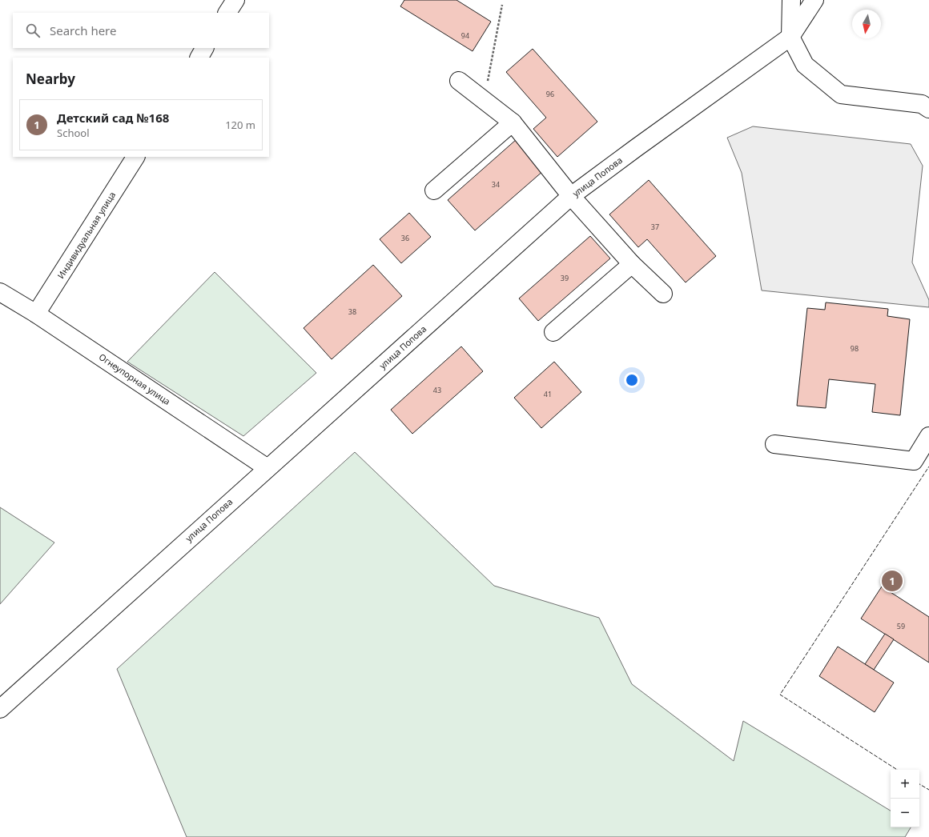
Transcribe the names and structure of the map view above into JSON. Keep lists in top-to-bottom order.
{
  "streets": {
    "street": ["улица Попова", "Индивидуальная улица", "Огнеупорная улица"]
  },
  "crossings": [
    ["улица Попова", "Огнеупорная улица"],
    ["Индивидуальная улица", "Огнеупорная улица"]
  ],
  "house_numbers": [
    "94",
    "96",
    "34",
    "37",
    "36",
    "39",
    "38",
    "98",
    "43",
    "41",
    "59"
  ],
  "north": "bottom",
  "page": {
    "search": "Search here",
    "heading": "Nearby",
    "list": [
      {
        "mark": "1",
        "name": "Детский сад №168",
        "note": "School",
        "value": "120 m"
      }
    ],
    "pins": "1",
    "map_buttons": ["+", "−"]
  }
}
